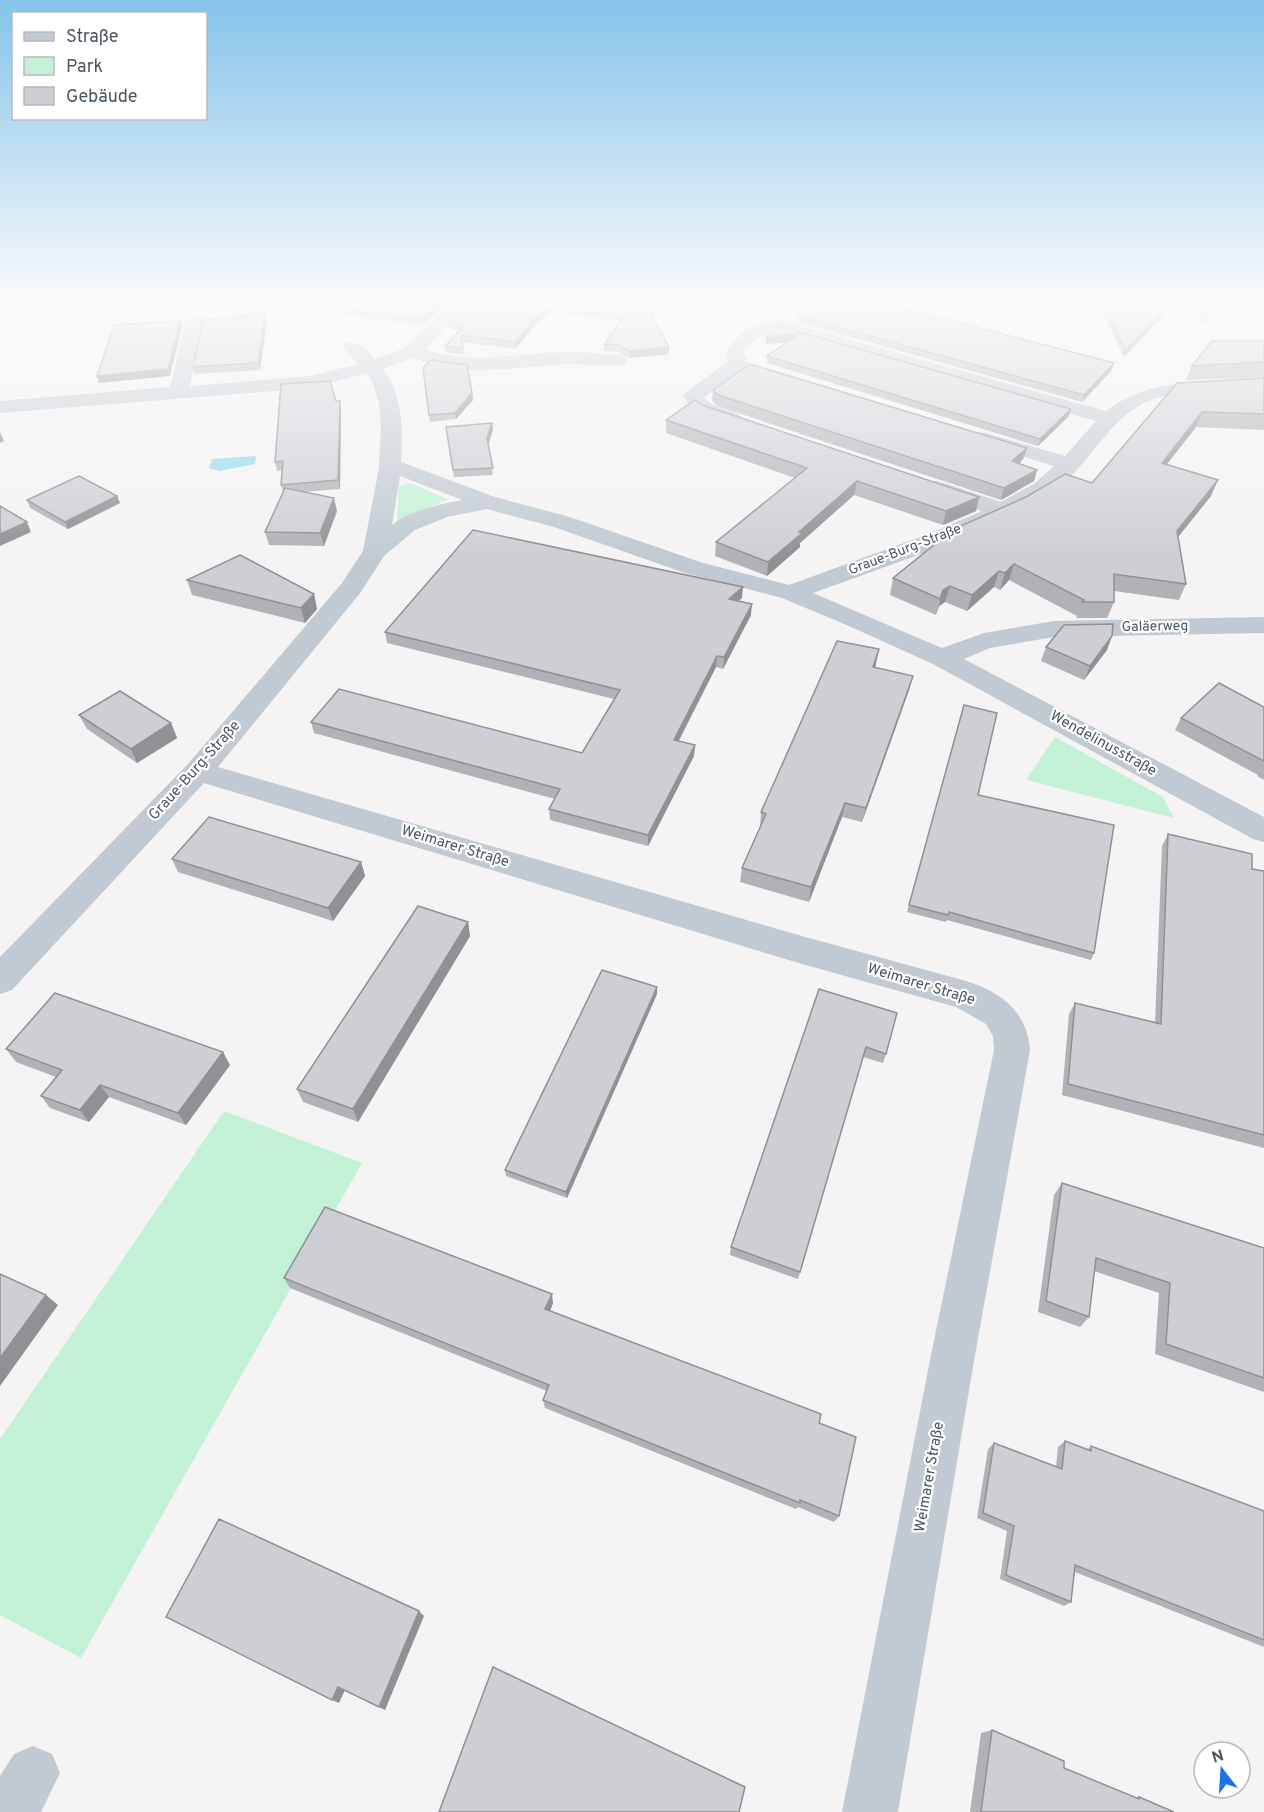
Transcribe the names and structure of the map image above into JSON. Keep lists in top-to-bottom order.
{
  "streets": {
    "street": [
      "Graue-Burg-Straße",
      "Galäerweg",
      "Wendelinusstraße",
      "Weimarer Straße"
    ]
  },
  "crossings": [
    ["Graue-Burg-Straße", "Galäerweg"],
    ["Graue-Burg-Straße", "Wendelinusstraße"],
    ["Graue-Burg-Straße", "Weimarer Straße"],
    ["Galäerweg", "Wendelinusstraße"]
  ],
  "legend": ["Straße", "Park", "Gebäude"],
  "north": "top"
}
